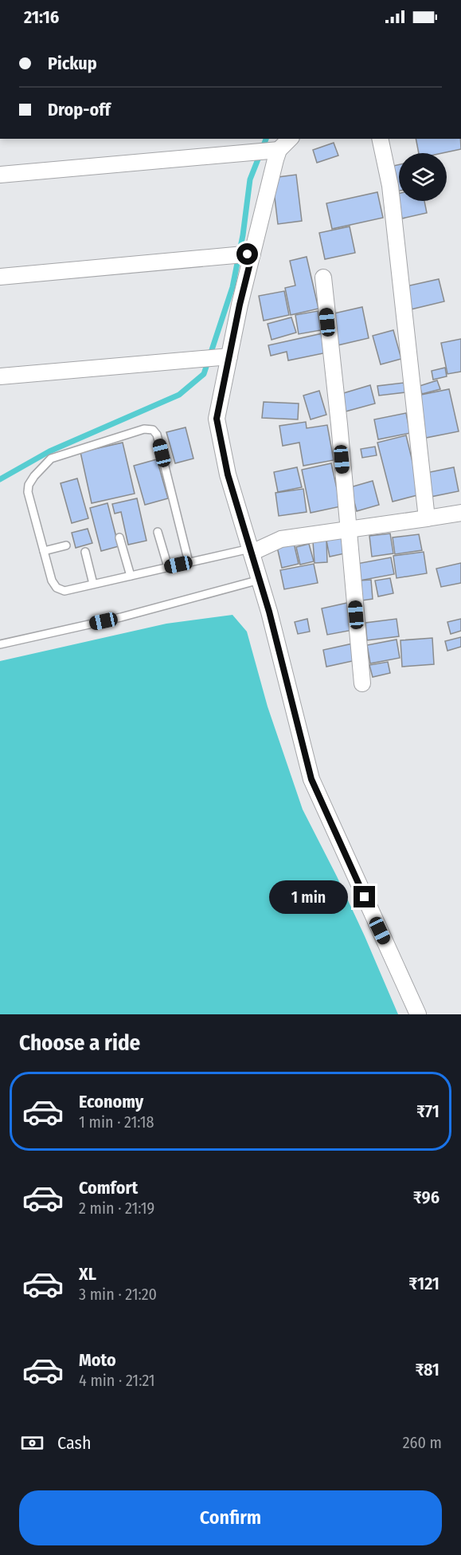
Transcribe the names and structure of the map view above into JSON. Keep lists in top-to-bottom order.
{
  "page": {
    "status": "21:16",
    "banner": ["Pickup", "Drop-off"],
    "bubble": "1 min",
    "heading": "Choose a ride",
    "list": [
      {
        "name": "Economy",
        "note": "1 min · 21:18",
        "value": "₹71"
      },
      {
        "name": "Comfort",
        "note": "2 min · 21:19",
        "value": "₹96"
      },
      {
        "name": "XL",
        "note": "3 min · 21:20",
        "value": "₹121"
      },
      {
        "name": "Moto",
        "note": "4 min · 21:21",
        "value": "₹81"
      }
    ],
    "pay": ["Cash", "260 m"],
    "buttons": "Confirm"
  }
}
